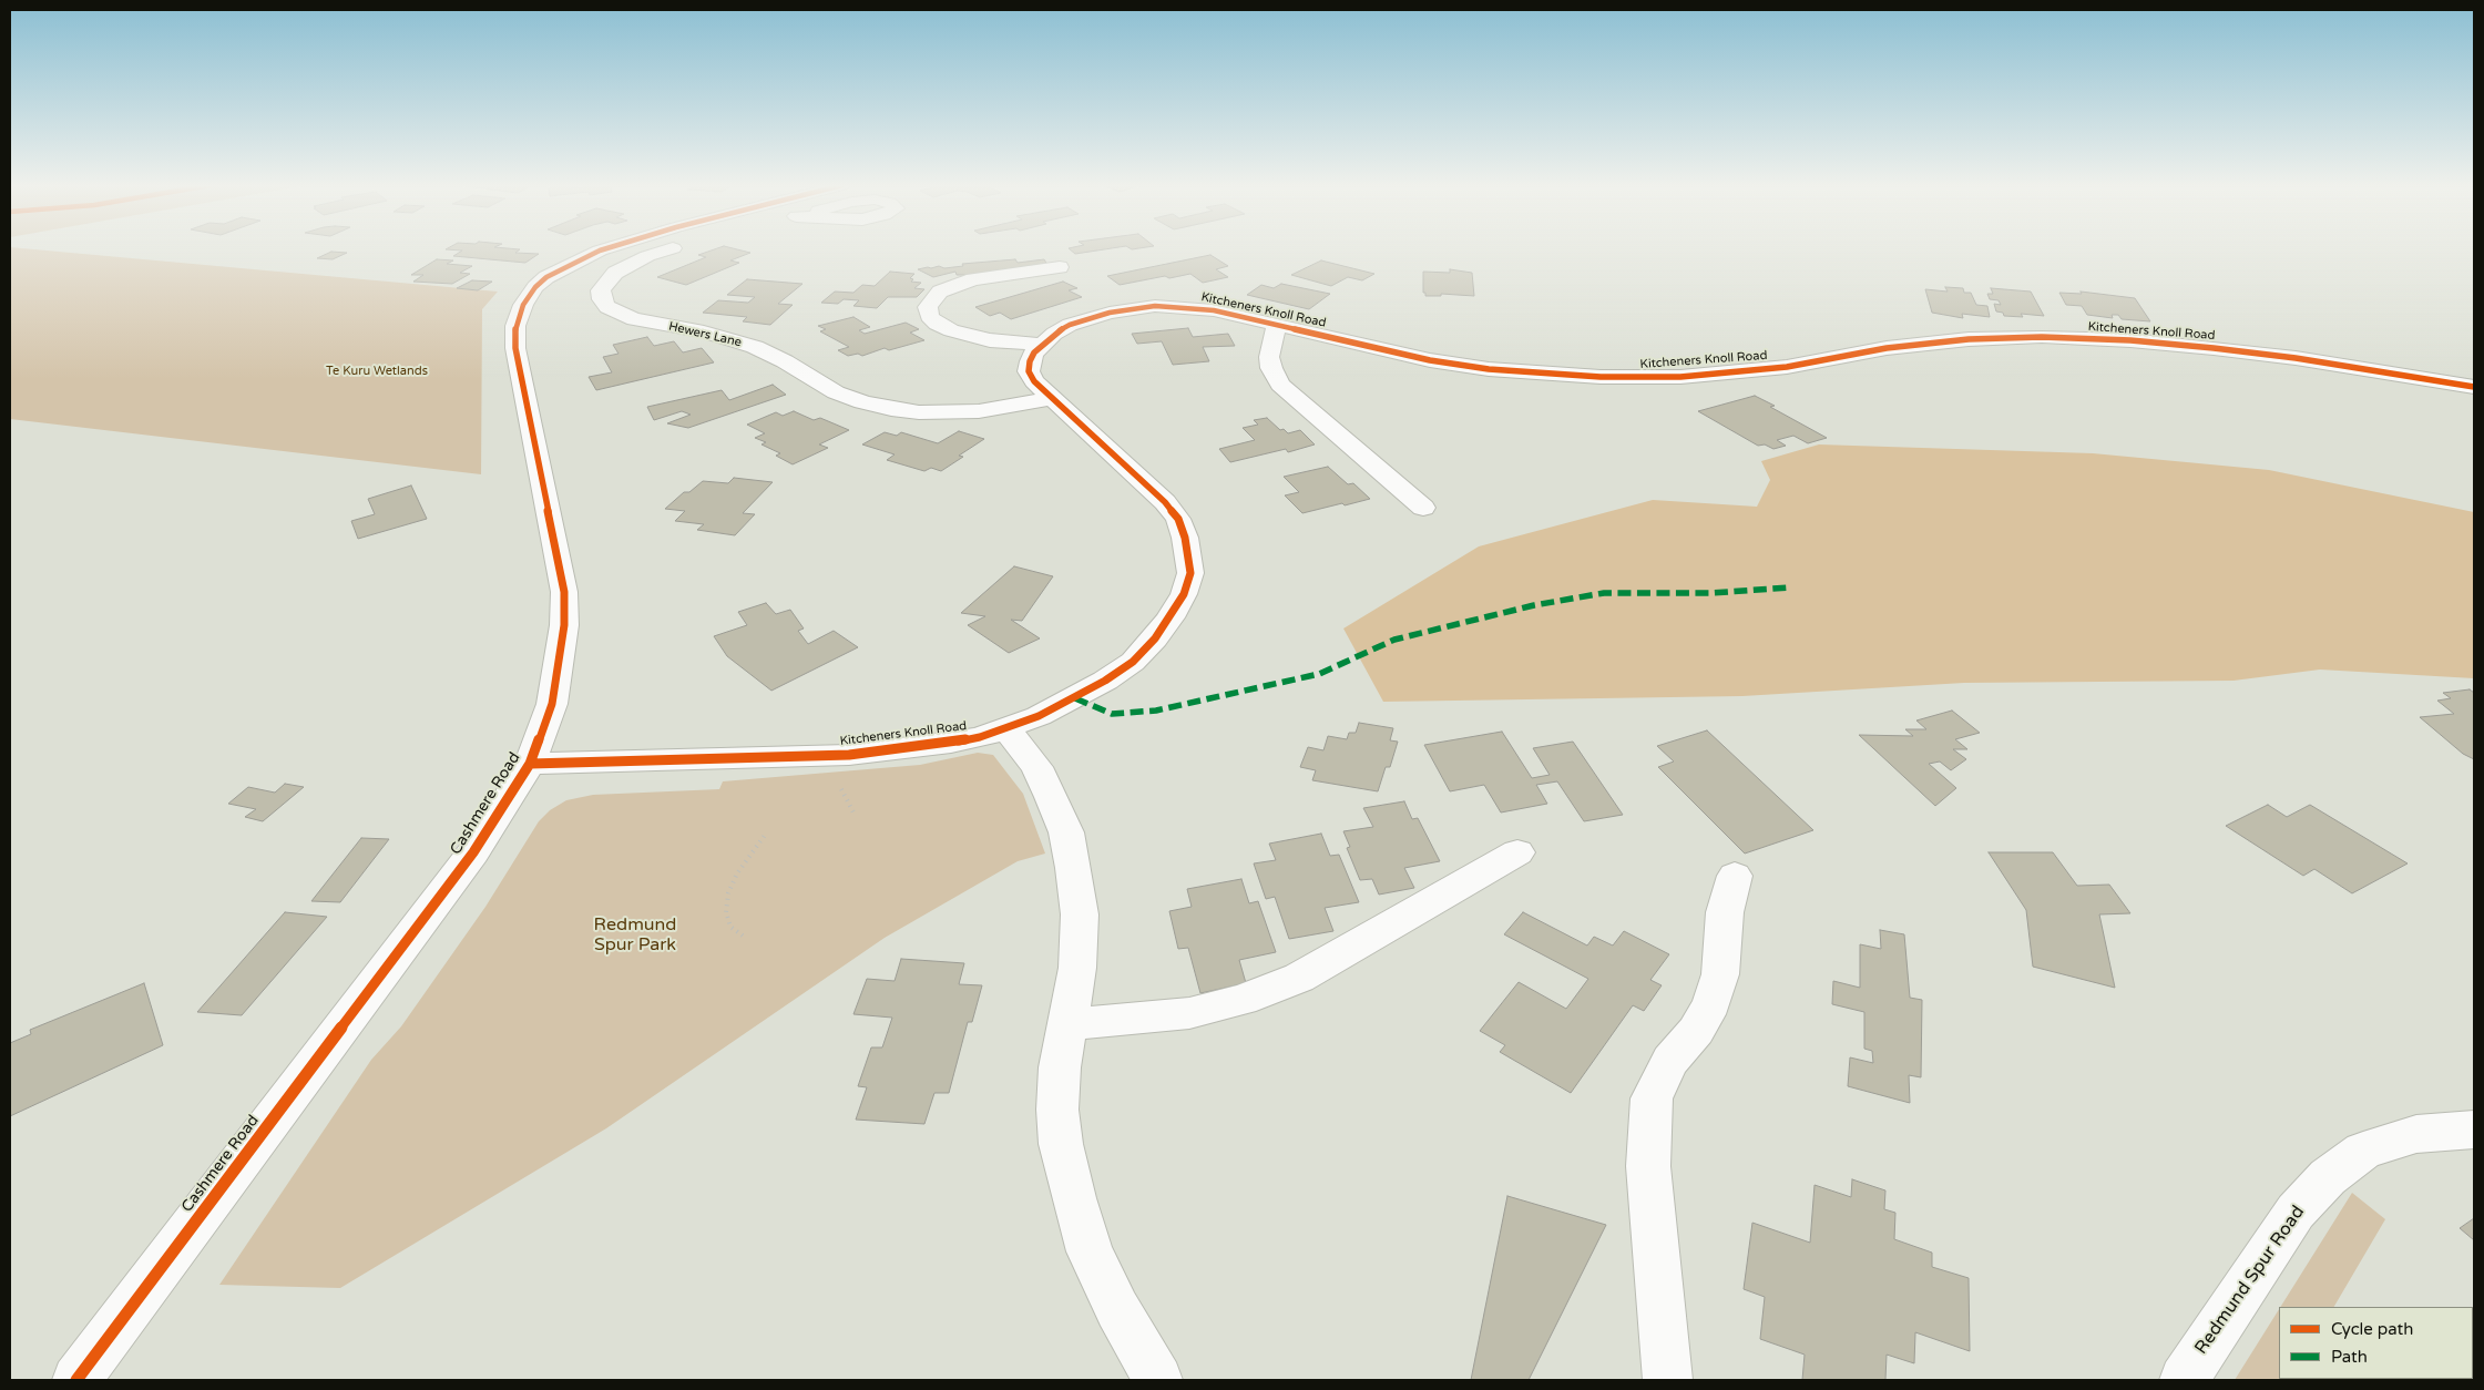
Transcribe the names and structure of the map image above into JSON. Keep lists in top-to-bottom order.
{
  "streets": {
    "street": [
      "Kitcheners Knoll Road",
      "Hewers Lane",
      "Cashmere Road",
      "Redmund Spur Road"
    ]
  },
  "crossings": [
    ["Kitcheners Knoll Road", "Hewers Lane"],
    ["Kitcheners Knoll Road", "Cashmere Road"]
  ],
  "parks": ["Te Kuru Wetlands", "Redmund Spur Park"],
  "legend": ["Cycle path", "Path"]
}
